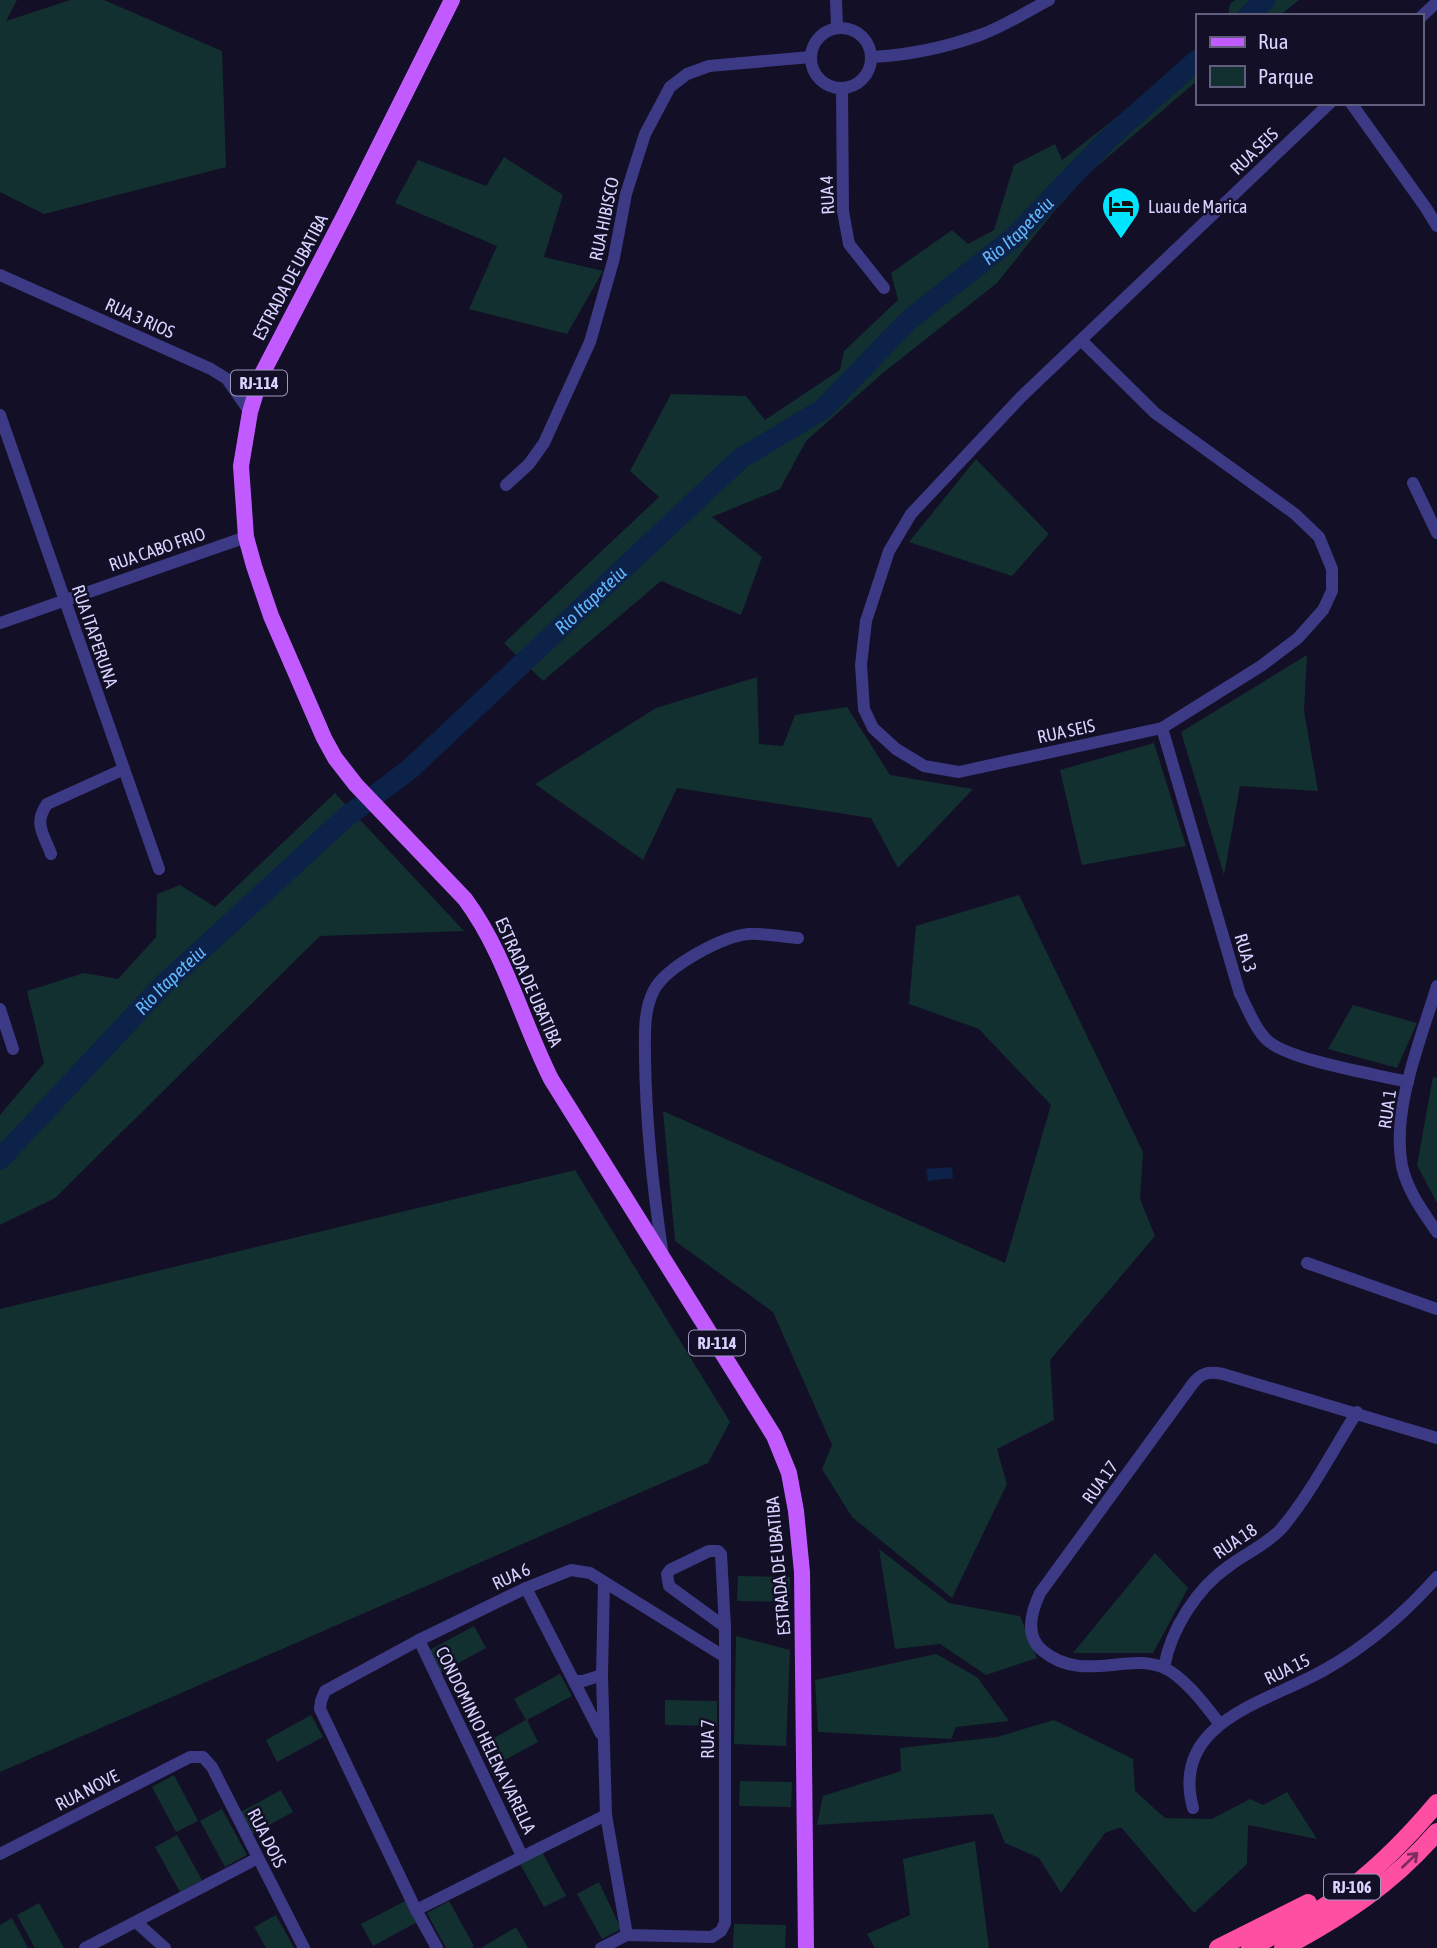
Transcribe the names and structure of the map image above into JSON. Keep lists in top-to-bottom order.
{
  "streets": {
    "highway": ["RJ-106"],
    "main road": ["ESTRADA DE UBATIBA", "RJ-114"],
    "street": [
      "RUA SEIS",
      "RUA 4",
      "RUA HIBISCO",
      "RUA 3 RIOS",
      "RUA CABO FRIO",
      "RUA ITAPERUNA",
      "RUA 3",
      "RUA 1",
      "RUA 17",
      "RUA 18",
      "RUA 6",
      "RUA 15",
      "RUA 7",
      "CONDOMINIO HELENA VARELLA",
      "RUA NOVE",
      "RUA DOIS"
    ]
  },
  "crossings": [
    ["RUA SEIS", "RUA 3"],
    ["RUA 4", "RUA HIBISCO"],
    ["ESTRADA DE UBATIBA", "RUA 3 RIOS"],
    ["ESTRADA DE UBATIBA", "RUA CABO FRIO"],
    ["RUA CABO FRIO", "RUA ITAPERUNA"],
    ["RUA 3", "RUA 1"],
    ["RUA 17", "RUA 18"],
    ["RUA 6", "RUA 7"],
    ["RUA 6", "CONDOMINIO HELENA VARELLA"],
    ["RUA NOVE", "RUA DOIS"]
  ],
  "water": ["Rio Itapeteiu"],
  "places": {
    "hotel": ["Luau de Marica"]
  },
  "legend": ["Rua", "Parque"]
}
